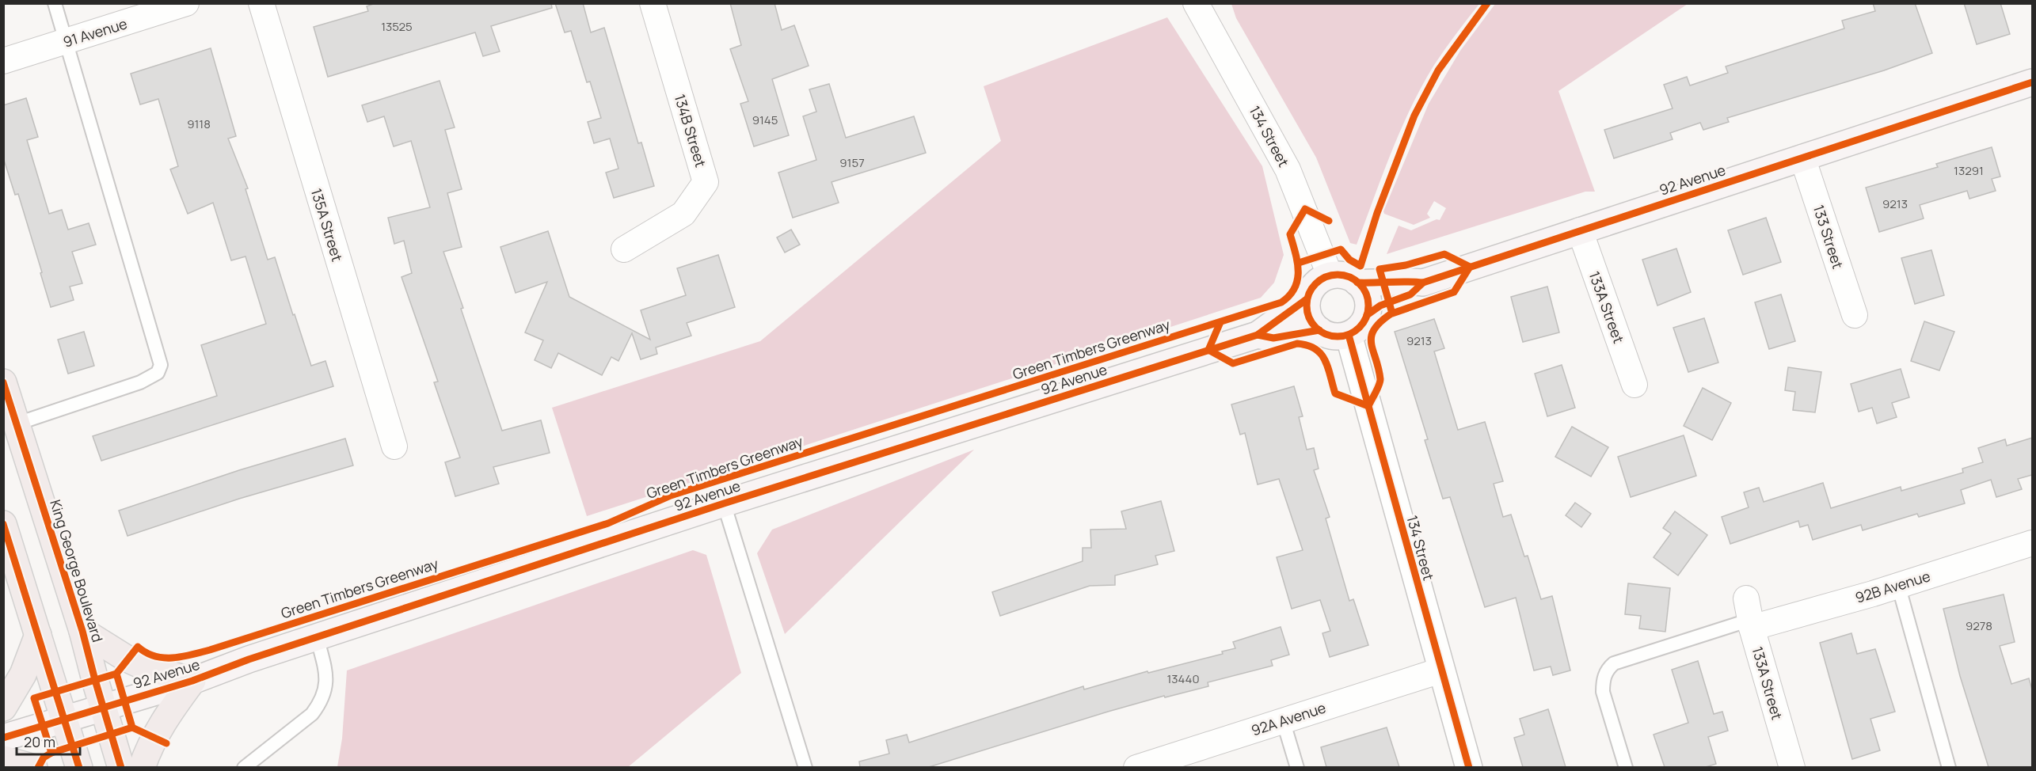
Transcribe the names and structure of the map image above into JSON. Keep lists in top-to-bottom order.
{
  "streets": {
    "main road": ["92 Avenue", "King George Boulevard"],
    "street": [
      "91 Avenue",
      "134B Street",
      "134 Street",
      "135A Street",
      "133 Street",
      "133A Street",
      "92B Avenue",
      "92A Avenue"
    ],
    "cycle path": ["Green Timbers Greenway"]
  },
  "crossings": [
    ["134 Street", "92 Avenue"],
    ["134 Street", "92A Avenue"],
    ["92 Avenue", "133 Street"],
    ["92 Avenue", "133A Street"],
    ["92 Avenue", "King George Boulevard"],
    ["133A Street", "92B Avenue"]
  ],
  "house_numbers": [
    "13525",
    "9145",
    "9118",
    "9157",
    "13291",
    "9213",
    "9213",
    "9278",
    "13440"
  ],
  "scale_bar": "20 m"
}
